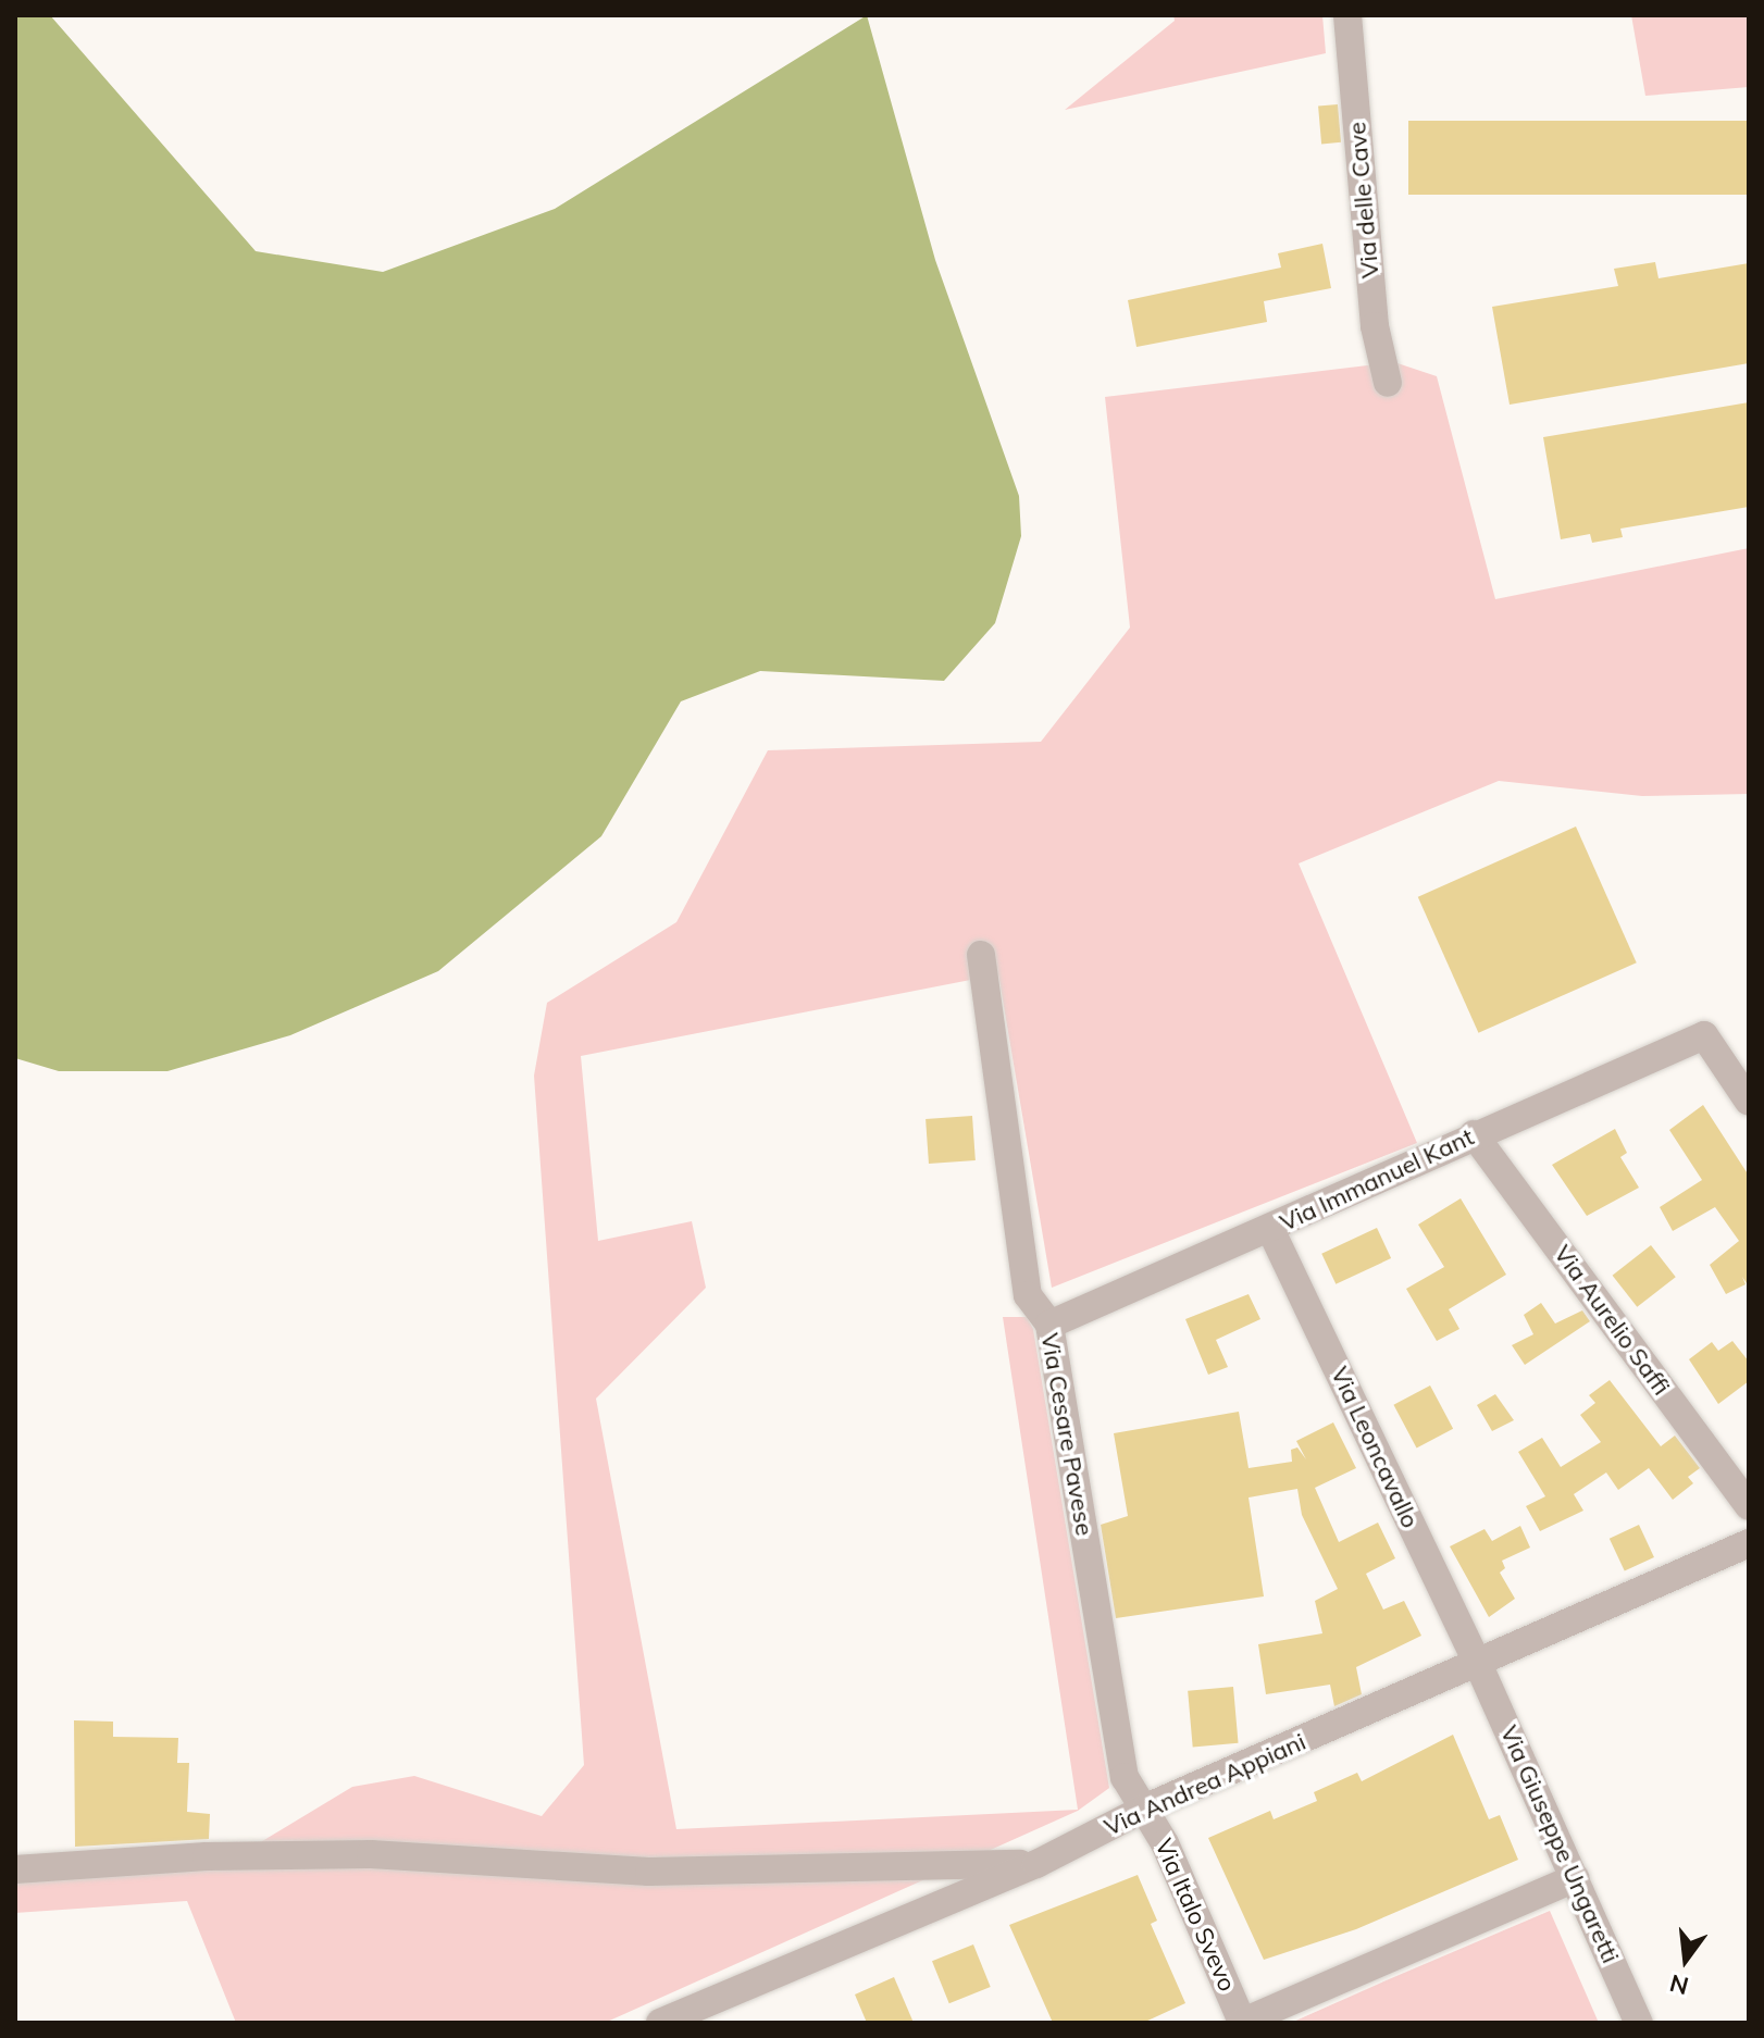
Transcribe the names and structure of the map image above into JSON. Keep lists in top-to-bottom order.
{
  "streets": {
    "street": [
      "Via delle Cave",
      "Via Immanuel Kant",
      "Via Aurelio Saffi",
      "Via Cesare Pavese",
      "Via Leoncavallo",
      "Via Andrea Appiani",
      "Via Giuseppe Ungaretti",
      "Via Italo Svevo"
    ]
  },
  "crossings": [
    ["Via Immanuel Kant", "Via Aurelio Saffi"],
    ["Via Immanuel Kant", "Via Cesare Pavese"],
    ["Via Immanuel Kant", "Via Leoncavallo"],
    ["Via Cesare Pavese", "Via Andrea Appiani"],
    ["Via Cesare Pavese", "Via Italo Svevo"],
    ["Via Leoncavallo", "Via Andrea Appiani"],
    ["Via Leoncavallo", "Via Giuseppe Ungaretti"],
    ["Via Andrea Appiani", "Via Giuseppe Ungaretti"],
    ["Via Andrea Appiani", "Via Italo Svevo"]
  ],
  "north": "bottom"
}
